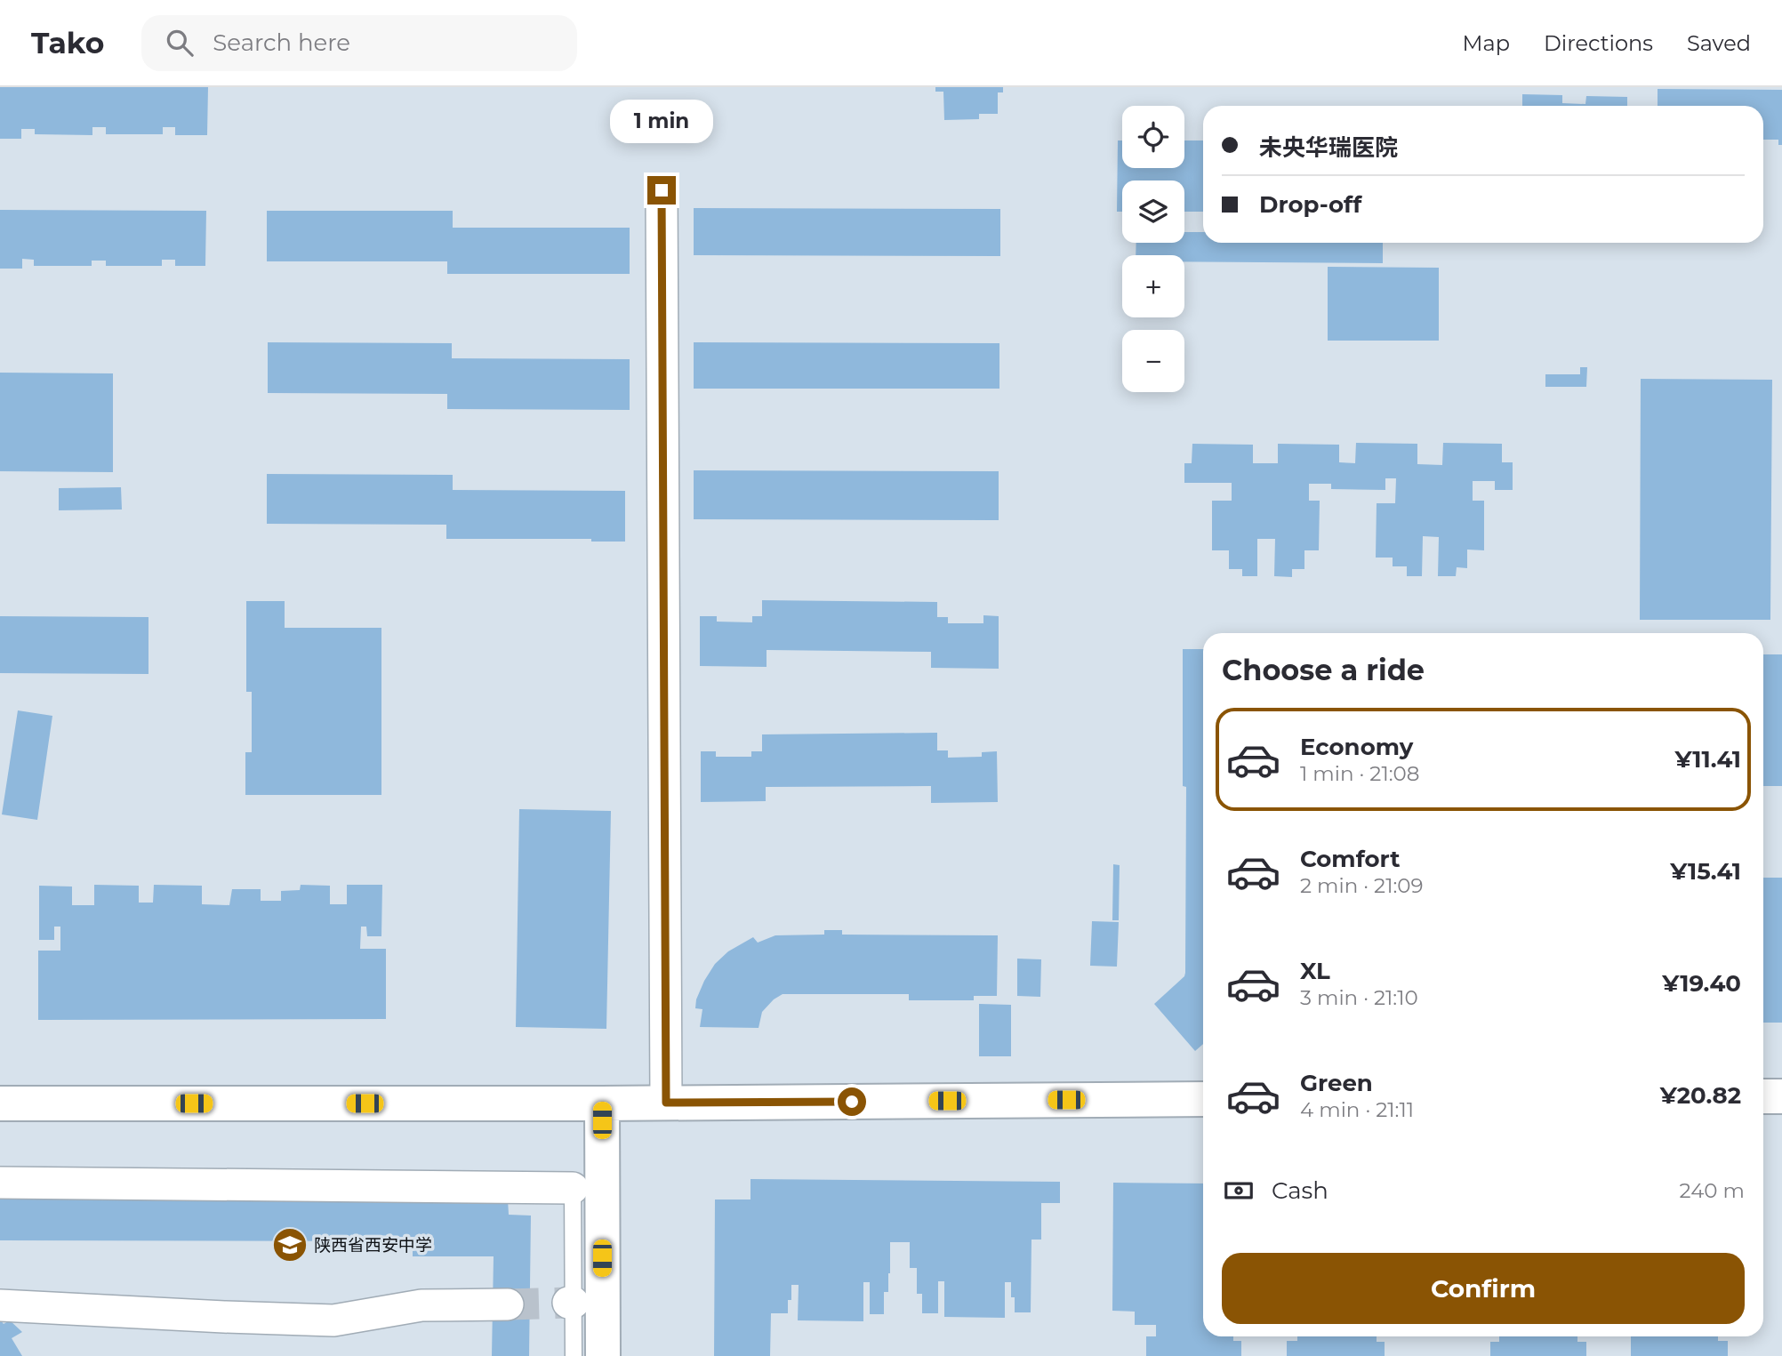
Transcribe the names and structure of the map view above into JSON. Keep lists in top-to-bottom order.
{
  "places": {
    "school or university": ["陕西省西安中学"]
  },
  "page": {
    "header": "Tako",
    "search": "Search here",
    "nav": ["Map", "Directions", "Saved"],
    "bubble": "1 min",
    "map_buttons": ["+", "−"],
    "banner": ["未央华瑞医院", "Drop-off"],
    "heading": "Choose a ride",
    "list": [
      {
        "name": "Economy",
        "note": "1 min · 21:08",
        "value": "¥11.41"
      },
      {
        "name": "Comfort",
        "note": "2 min · 21:09",
        "value": "¥15.41"
      },
      {
        "name": "XL",
        "note": "3 min · 21:10",
        "value": "¥19.40"
      },
      {
        "name": "Green",
        "note": "4 min · 21:11",
        "value": "¥20.82"
      }
    ],
    "pay": ["Cash", "240 m"],
    "buttons": "Confirm"
  }
}
